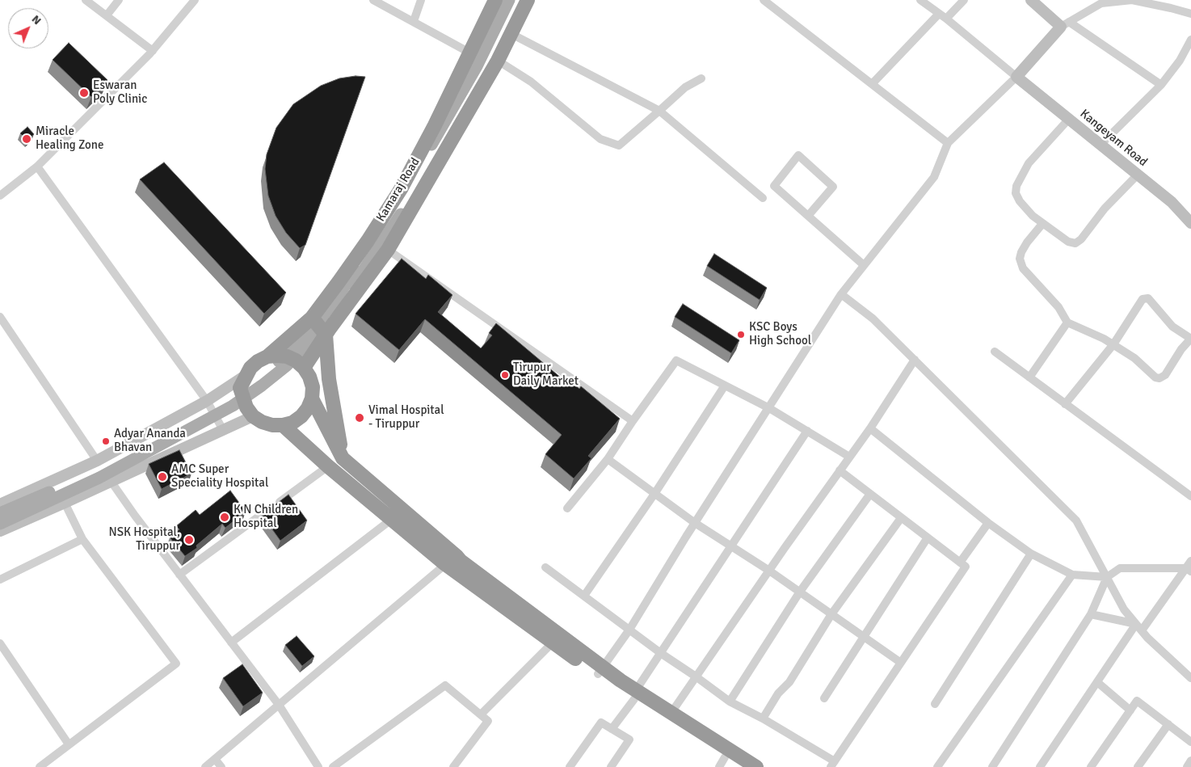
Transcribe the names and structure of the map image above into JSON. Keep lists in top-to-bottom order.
{
  "streets": {
    "highway": ["Kamaraj Road"],
    "street": ["Kangeyam Road"]
  },
  "places": [
    "Eswaran Poly Clinic",
    "Miracle Healing Zone",
    "KSC Boys High School",
    "Tirupur Daily Market",
    "Vimal Hospital - Tiruppur",
    "Adyar Ananda Bhavan",
    "AMC Super Speciality Hospital",
    "K N Children Hospital",
    "NSK Hospital, Tiruppur"
  ],
  "north": "top right"
}
